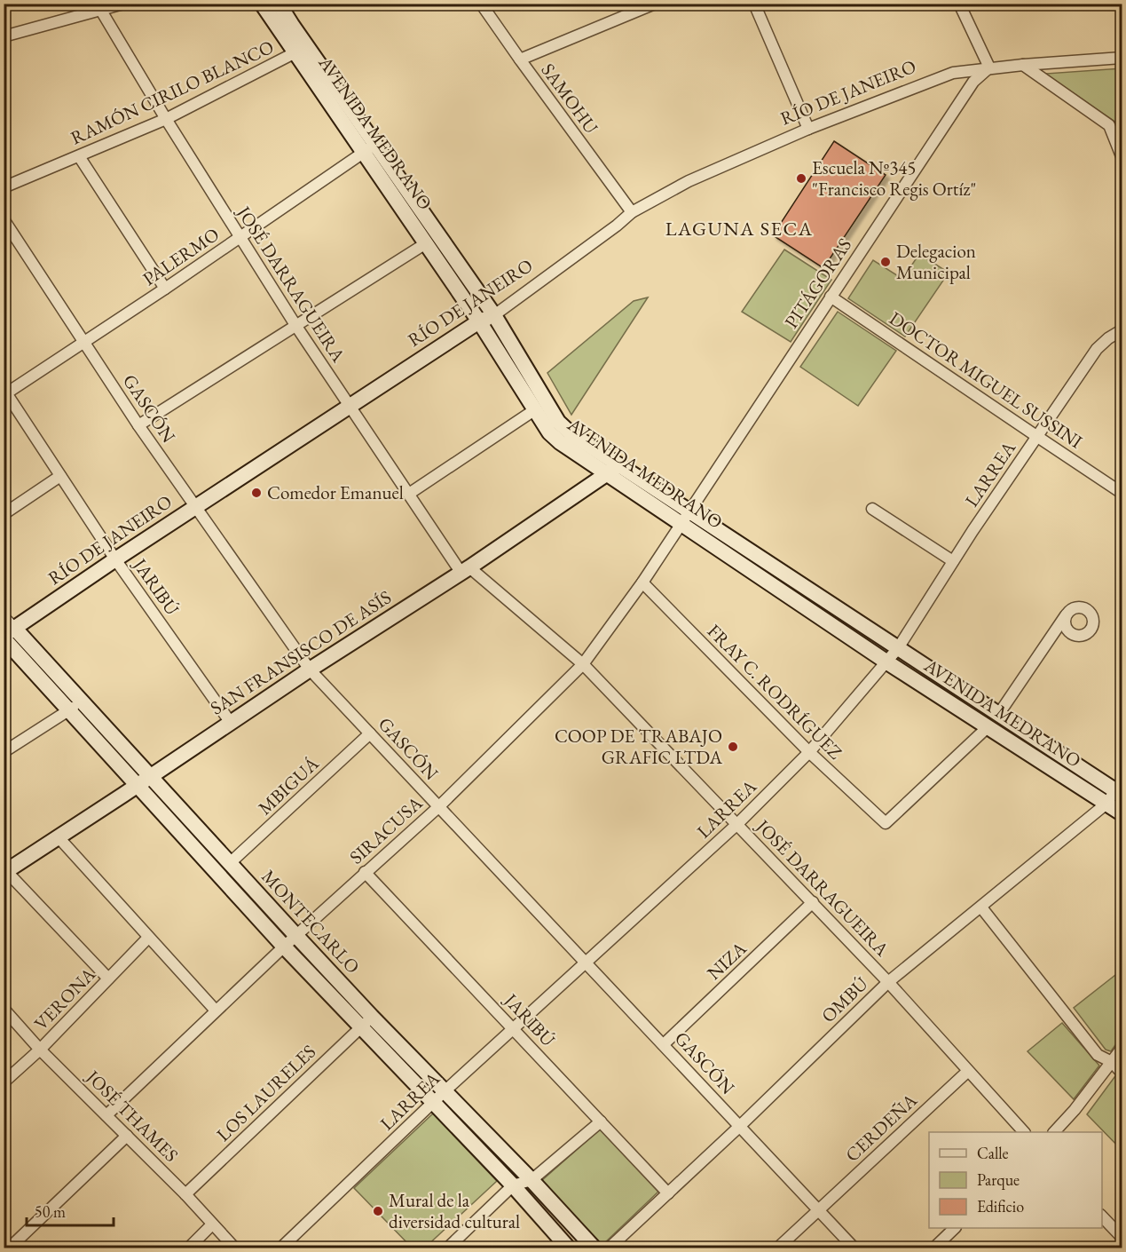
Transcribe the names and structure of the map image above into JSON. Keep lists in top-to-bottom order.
{
  "streets": {
    "main road": [
      "RÍO DE JANEIRO",
      "AVENIDA MEDRANO",
      "SAN FRANSISCO DE ASÍS",
      "MONTECARLO"
    ],
    "street": [
      "RAMÓN CIRILO BLANCO",
      "SAMOHU",
      "PALERMO",
      "PITÁGORAS",
      "JOSÉ DARRAGUEIRA",
      "DOCTOR MIGUEL SUSSINI",
      "GASCÓN",
      "LARREA",
      "JARIBÚ",
      "FRAY C. RODRÍGUEZ",
      "MBIGUÁ",
      "SIRACUSA",
      "NIZA",
      "VERONA",
      "OMBÚ",
      "LOS LAURELES",
      "JOSÉ THAMES",
      "CERDEÑA"
    ]
  },
  "crossings": [
    ["RAMÓN CIRILO BLANCO", "AVENIDA MEDRANO"],
    ["RAMÓN CIRILO BLANCO", "JOSÉ DARRAGUEIRA"],
    ["RÍO DE JANEIRO", "SAMOHU"],
    ["RÍO DE JANEIRO", "AVENIDA MEDRANO"],
    ["RÍO DE JANEIRO", "PITÁGORAS"],
    ["RÍO DE JANEIRO", "JOSÉ DARRAGUEIRA"],
    ["RÍO DE JANEIRO", "GASCÓN"],
    ["RÍO DE JANEIRO", "JARIBÚ"],
    ["RÍO DE JANEIRO", "MONTECARLO"],
    ["AVENIDA MEDRANO", "PALERMO"],
    ["AVENIDA MEDRANO", "PITÁGORAS"],
    ["AVENIDA MEDRANO", "LARREA"],
    ["AVENIDA MEDRANO", "SAN FRANSISCO DE ASÍS"],
    ["AVENIDA MEDRANO", "FRAY C. RODRÍGUEZ"],
    ["AVENIDA MEDRANO", "SIRACUSA"],
    ["AVENIDA MEDRANO", "OMBÚ"],
    ["PALERMO", "JOSÉ DARRAGUEIRA"],
    ["PALERMO", "GASCÓN"],
    ["PALERMO", "JARIBÚ"],
    ["PITÁGORAS", "DOCTOR MIGUEL SUSSINI"],
    ["PITÁGORAS", "SIRACUSA"],
    ["JOSÉ DARRAGUEIRA", "LARREA"],
    ["JOSÉ DARRAGUEIRA", "SAN FRANSISCO DE ASÍS"],
    ["JOSÉ DARRAGUEIRA", "SIRACUSA"],
    ["JOSÉ DARRAGUEIRA", "NIZA"],
    ["JOSÉ DARRAGUEIRA", "OMBÚ"],
    ["JOSÉ DARRAGUEIRA", "CERDEÑA"],
    ["DOCTOR MIGUEL SUSSINI", "LARREA"],
    ["GASCÓN", "LARREA"],
    ["GASCÓN", "SAN FRANSISCO DE ASÍS"],
    ["GASCÓN", "MBIGUÁ"],
    ["GASCÓN", "SIRACUSA"],
    ["GASCÓN", "NIZA"],
    ["GASCÓN", "OMBÚ"],
    ["GASCÓN", "CERDEÑA"],
    ["LARREA", "JARIBÚ"],
    ["LARREA", "FRAY C. RODRÍGUEZ"],
    ["LARREA", "MONTECARLO"],
    ["JARIBÚ", "SAN FRANSISCO DE ASÍS"],
    ["JARIBÚ", "SIRACUSA"],
    ["JARIBÚ", "OMBÚ"],
    ["SAN FRANSISCO DE ASÍS", "MONTECARLO"],
    ["FRAY C. RODRÍGUEZ", "SIRACUSA"],
    ["MBIGUÁ", "MONTECARLO"],
    ["SIRACUSA", "MONTECARLO"],
    ["SIRACUSA", "JOSÉ THAMES"],
    ["MONTECARLO", "LOS LAURELES"],
    ["VERONA", "JOSÉ THAMES"],
    ["LOS LAURELES", "JOSÉ THAMES"]
  ],
  "districts": ["LAGUNA SECA"],
  "places": [
    "Escuela Nº345 \"Francisco Regis Ortíz\"",
    "Delegacion Municipal",
    "Comedor Emanuel",
    "COOP DE TRABAJO GRAFIC LTDA",
    "Mural de la diversidad cultural"
  ],
  "legend": ["Calle", "Parque", "Edificio"],
  "scale_bar": "50 m"
}
